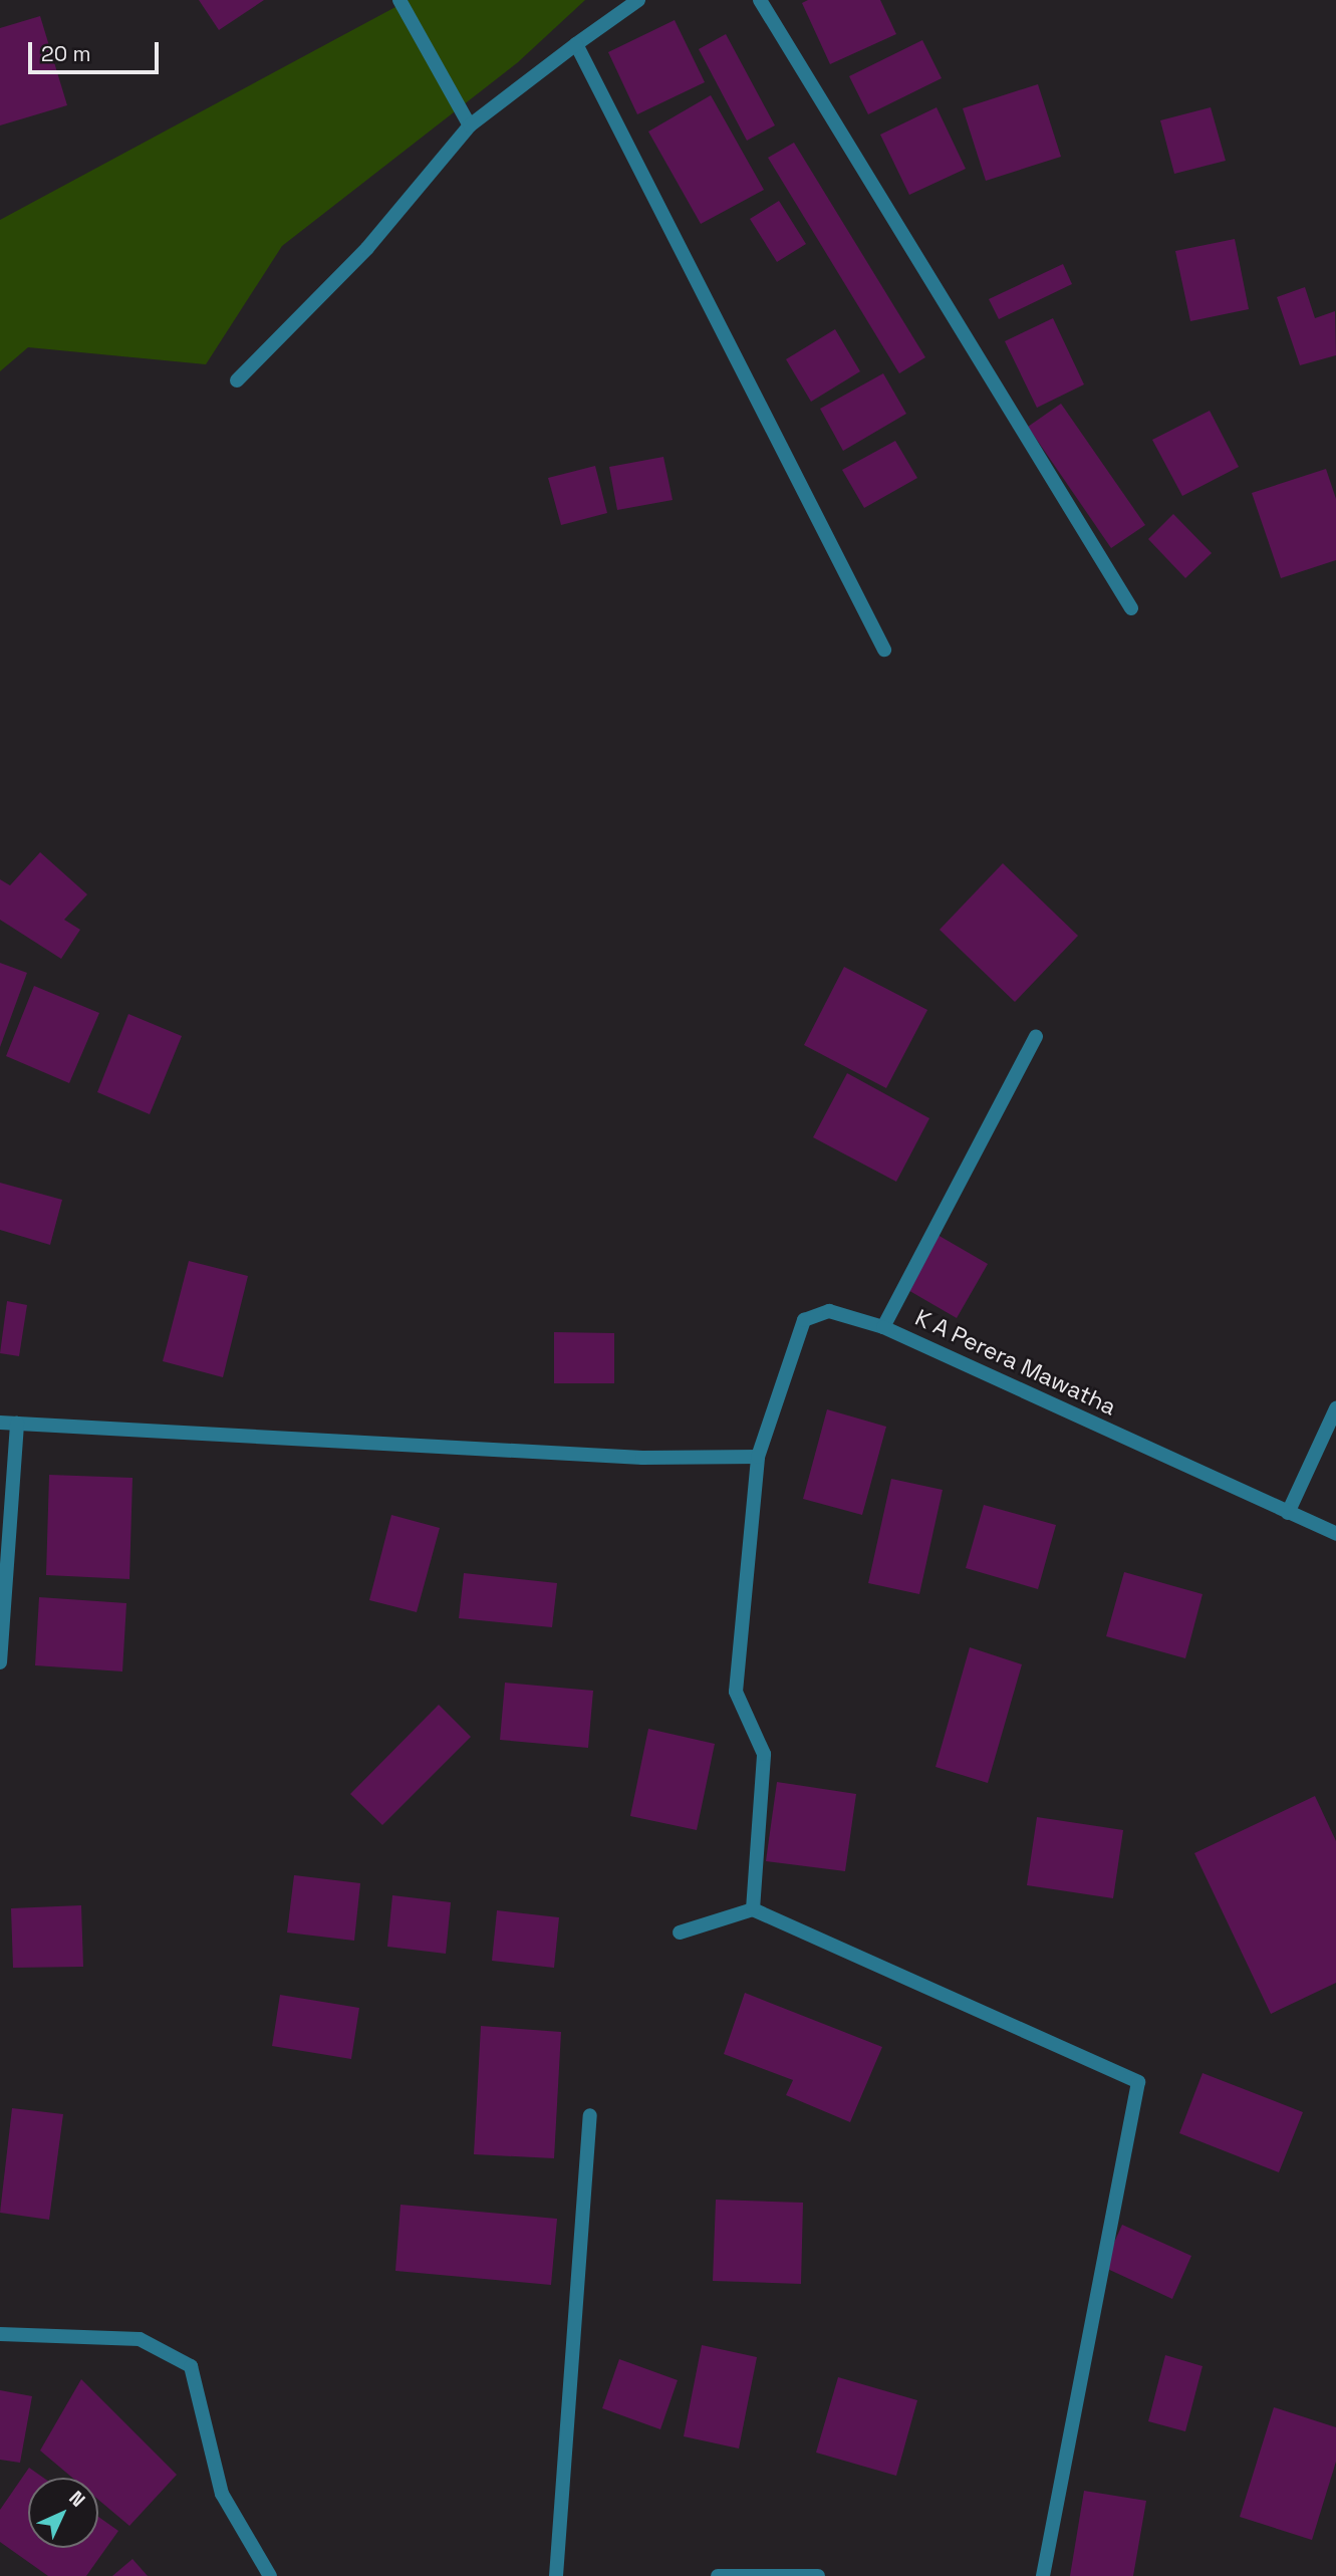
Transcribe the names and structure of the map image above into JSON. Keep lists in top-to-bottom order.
{
  "streets": {
    "street": ["K A Perera Mawatha"]
  },
  "scale_bar": "20 m",
  "north": "top right"
}
